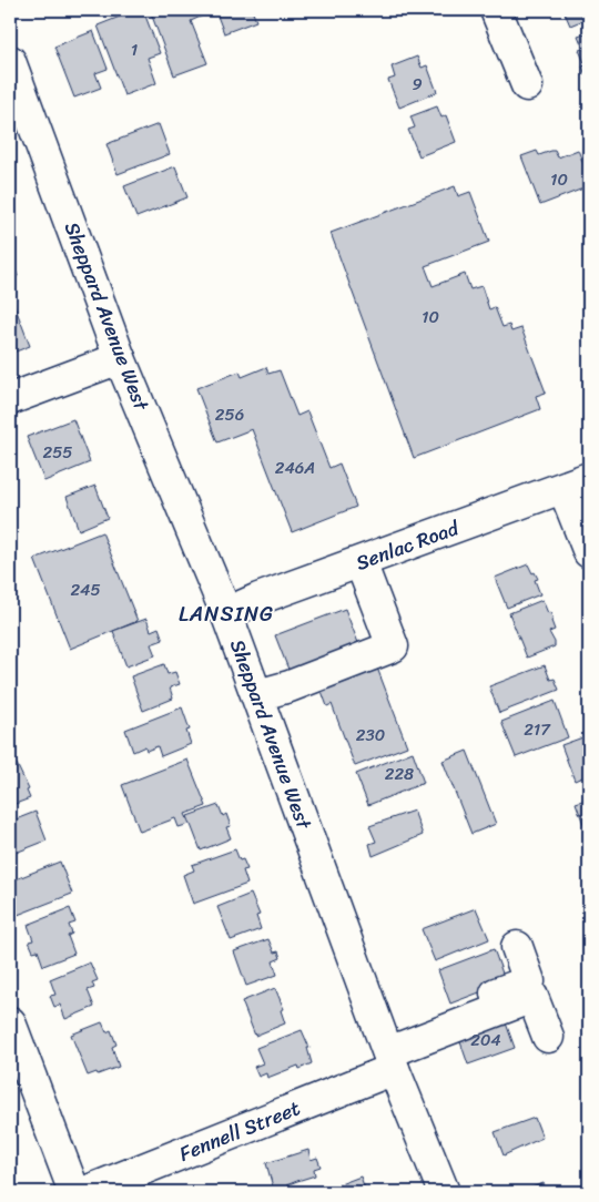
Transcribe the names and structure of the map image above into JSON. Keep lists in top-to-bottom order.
{
  "streets": {
    "main road": ["Sheppard Avenue West", "Senlac Road", "Fennell Street"]
  },
  "crossings": [
    ["Sheppard Avenue West", "Senlac Road"],
    ["Sheppard Avenue West", "Fennell Street"]
  ],
  "districts": ["LANSING"],
  "house_numbers": [
    "1",
    "9",
    "10",
    "10",
    "256",
    "255",
    "246A",
    "245",
    "217",
    "230",
    "228",
    "204"
  ]
}
